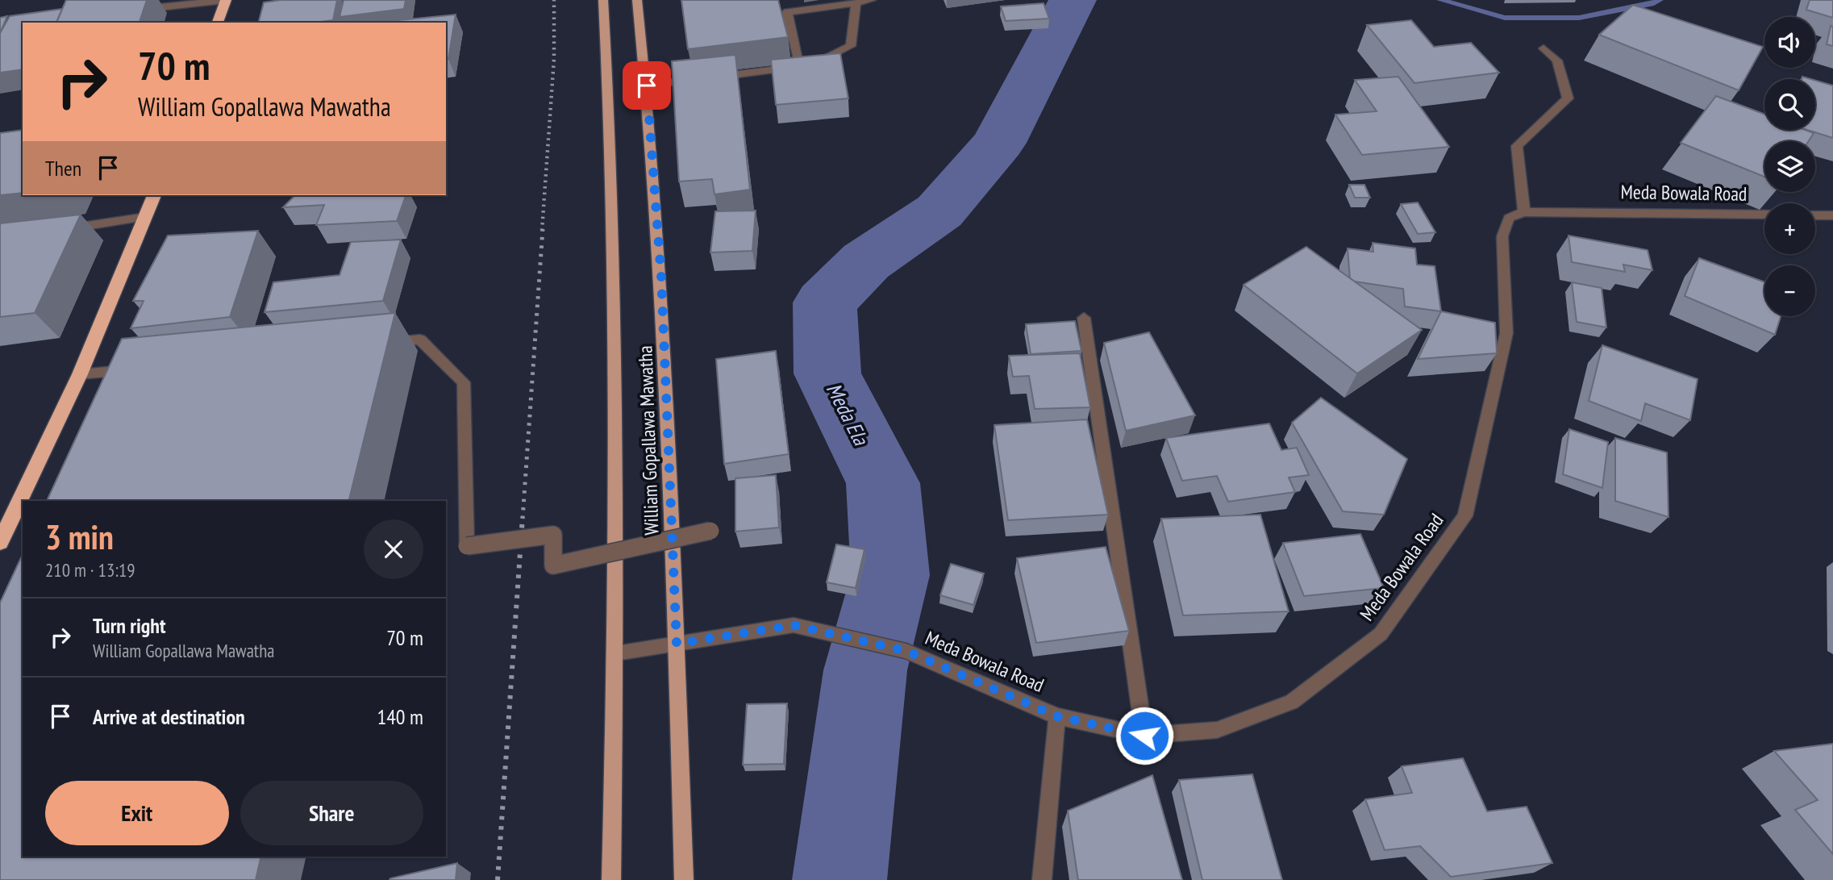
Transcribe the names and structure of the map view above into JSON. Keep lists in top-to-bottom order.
{
  "streets": {
    "main road": ["William Gopallawa Mawatha"],
    "street": ["Meda Bowala Road"]
  },
  "crossings": [
    ["Meda Bowala Road", "William Gopallawa Mawatha"]
  ],
  "water": ["Meda Ela"],
  "page": {
    "map_buttons": ["+", "−"],
    "turn": ["70 m", "William Gopallawa Mawatha"],
    "then": "Then",
    "heading": ["3 min", "210 m · 13:19"],
    "list": [
      {
        "name": "Turn right",
        "note": "William Gopallawa Mawatha",
        "value": "70 m"
      },
      {
        "name": "Arrive at destination",
        "value": "140 m"
      }
    ],
    "buttons": ["Exit", "Share"]
  }
}
